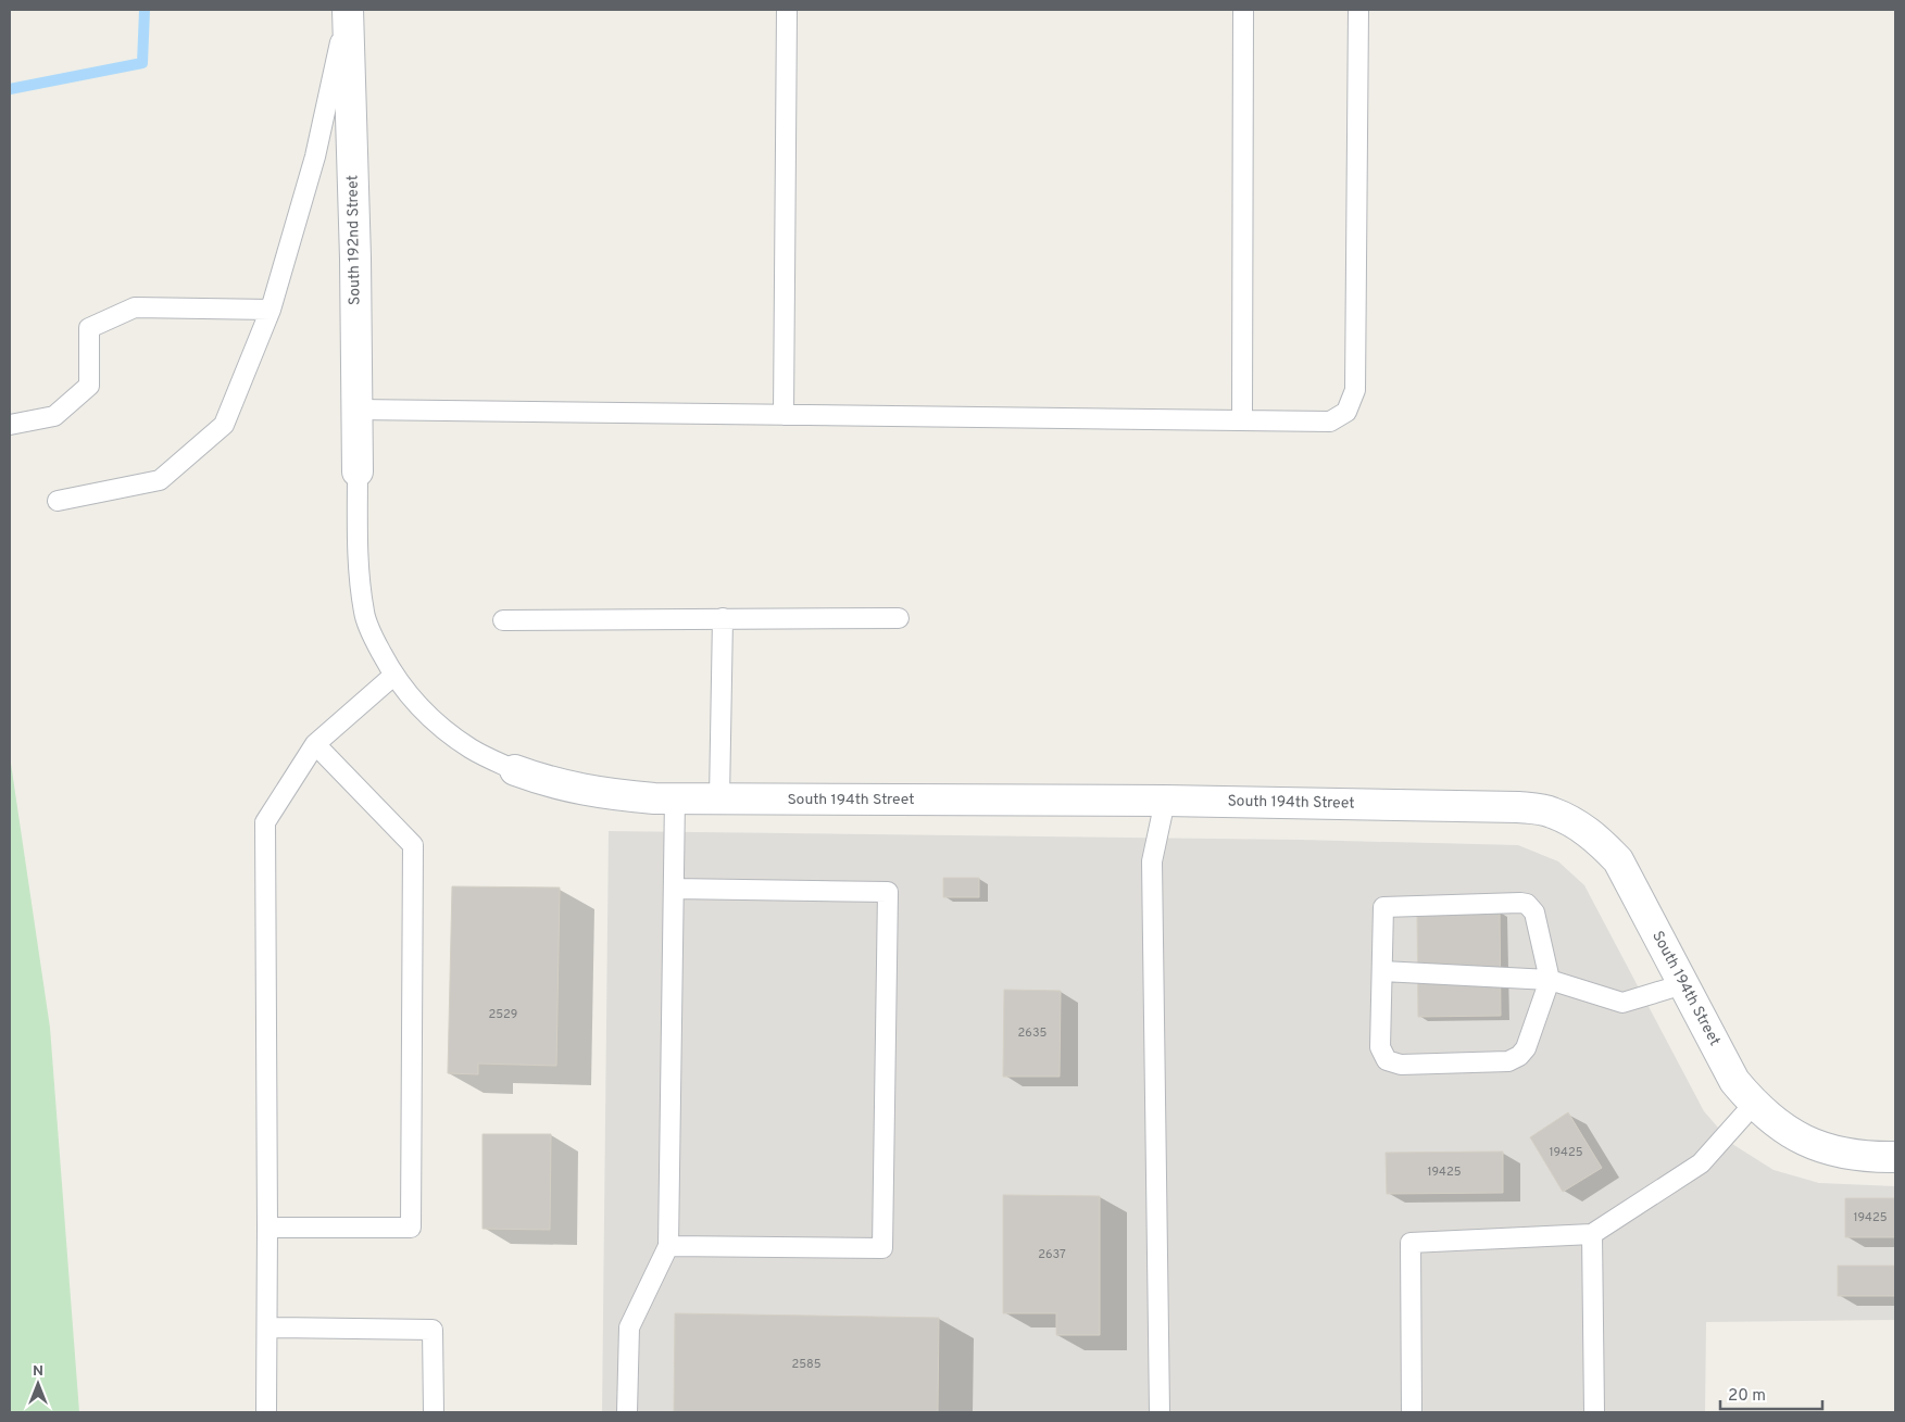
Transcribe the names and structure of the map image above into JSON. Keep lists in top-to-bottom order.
{
  "streets": {
    "street": ["South 192nd Street", "South 194th Street"]
  },
  "house_numbers": [
    "2529",
    "2635",
    "19425",
    "19425",
    "19425",
    "2637",
    "2585"
  ],
  "scale_bar": "20 m",
  "north": "top"
}
